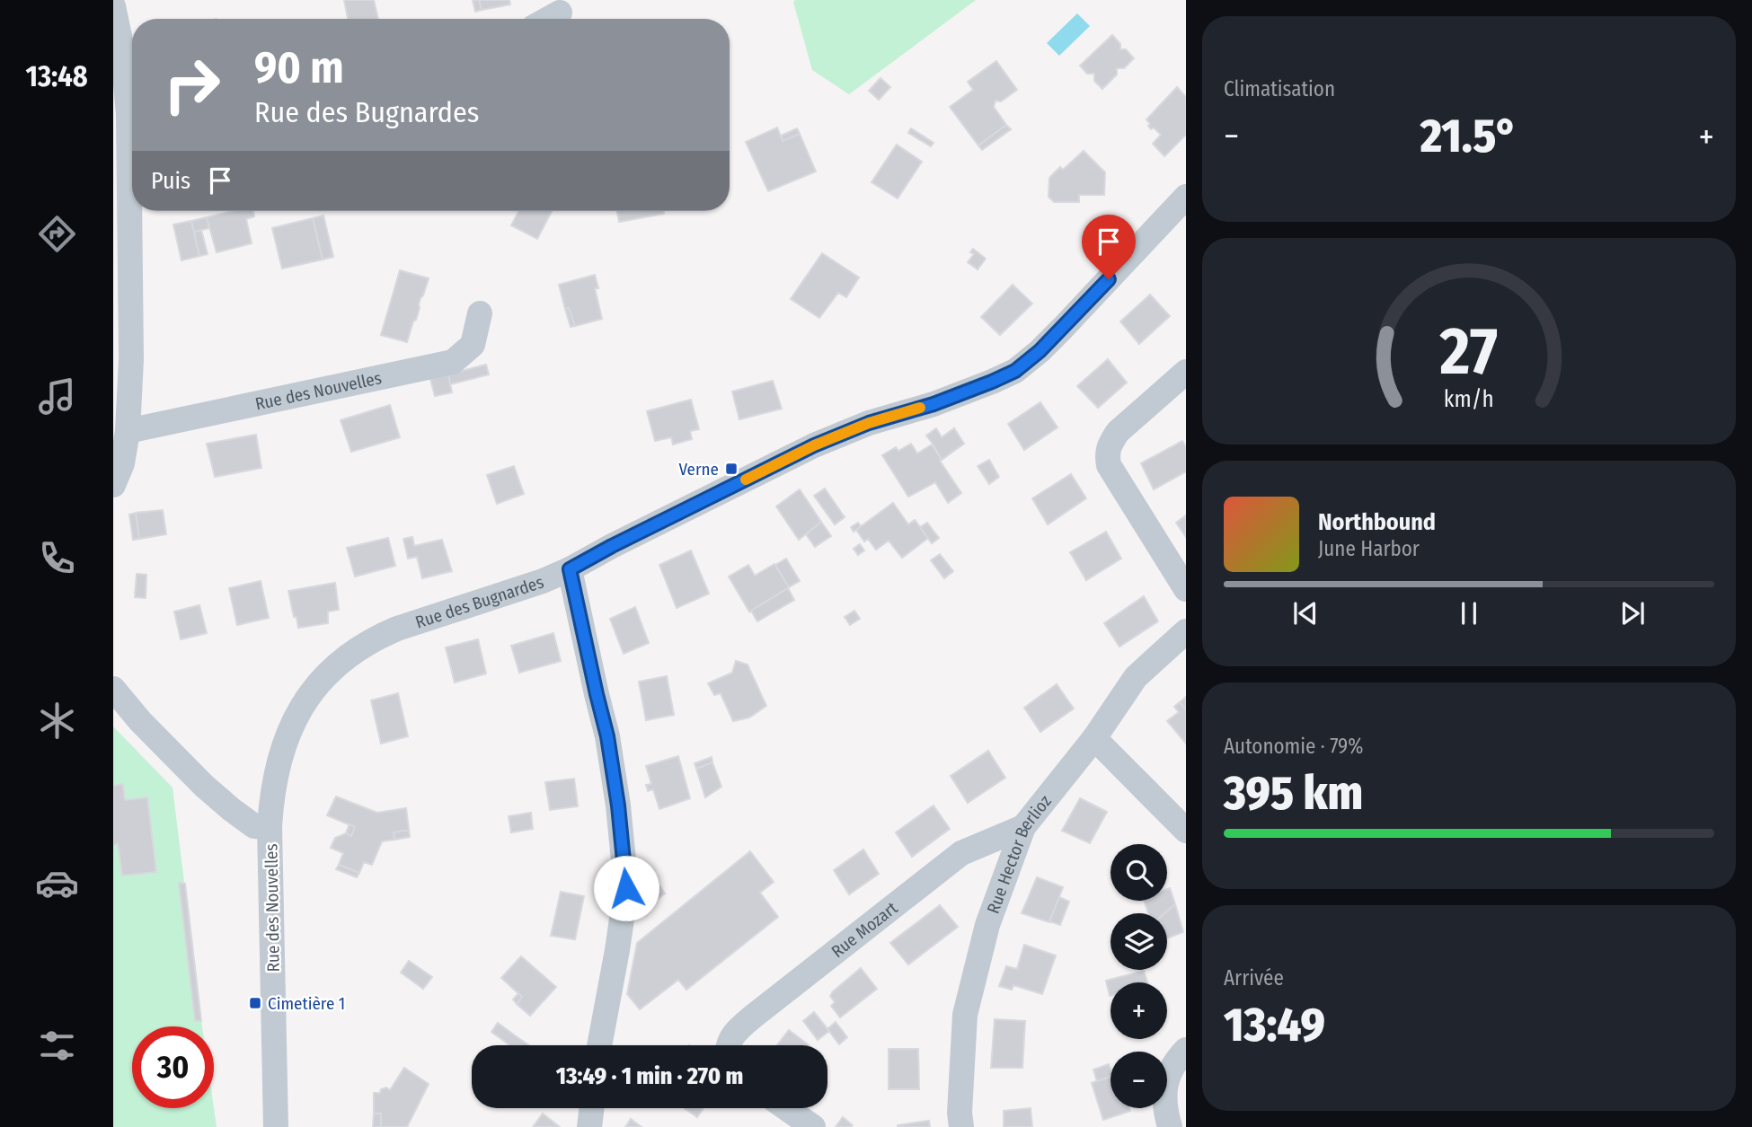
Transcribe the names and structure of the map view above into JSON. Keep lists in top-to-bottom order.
{
  "streets": {
    "street": [
      "Rue des Nouvelles",
      "Rue des Bugnardes",
      "Rue Hector Berlioz",
      "Rue Mozart"
    ]
  },
  "crossings": [
    ["Rue des Nouvelles", "Rue des Bugnardes"],
    ["Rue Hector Berlioz", "Rue Mozart"]
  ],
  "places": {
    "transit": ["Verne", "Cimetière 1"]
  },
  "page": {
    "tabs": "13:48",
    "tile": [
      "Climatisation",
      ["Autonomie · 79%", "395 km"],
      ["Arrivée", "13:49"]
    ],
    "turn": ["90 m", "Rue des Bugnardes"],
    "heat": ["−", "21.5°", "+"],
    "then": "Puis",
    "song": ["Northbound", "June Harbor"],
    "map_buttons": ["+", "−"],
    "limit": "30",
    "trip": "13:49 · 1 min · 270 m",
    "gauge": ["27", "km/h"]
  }
}
